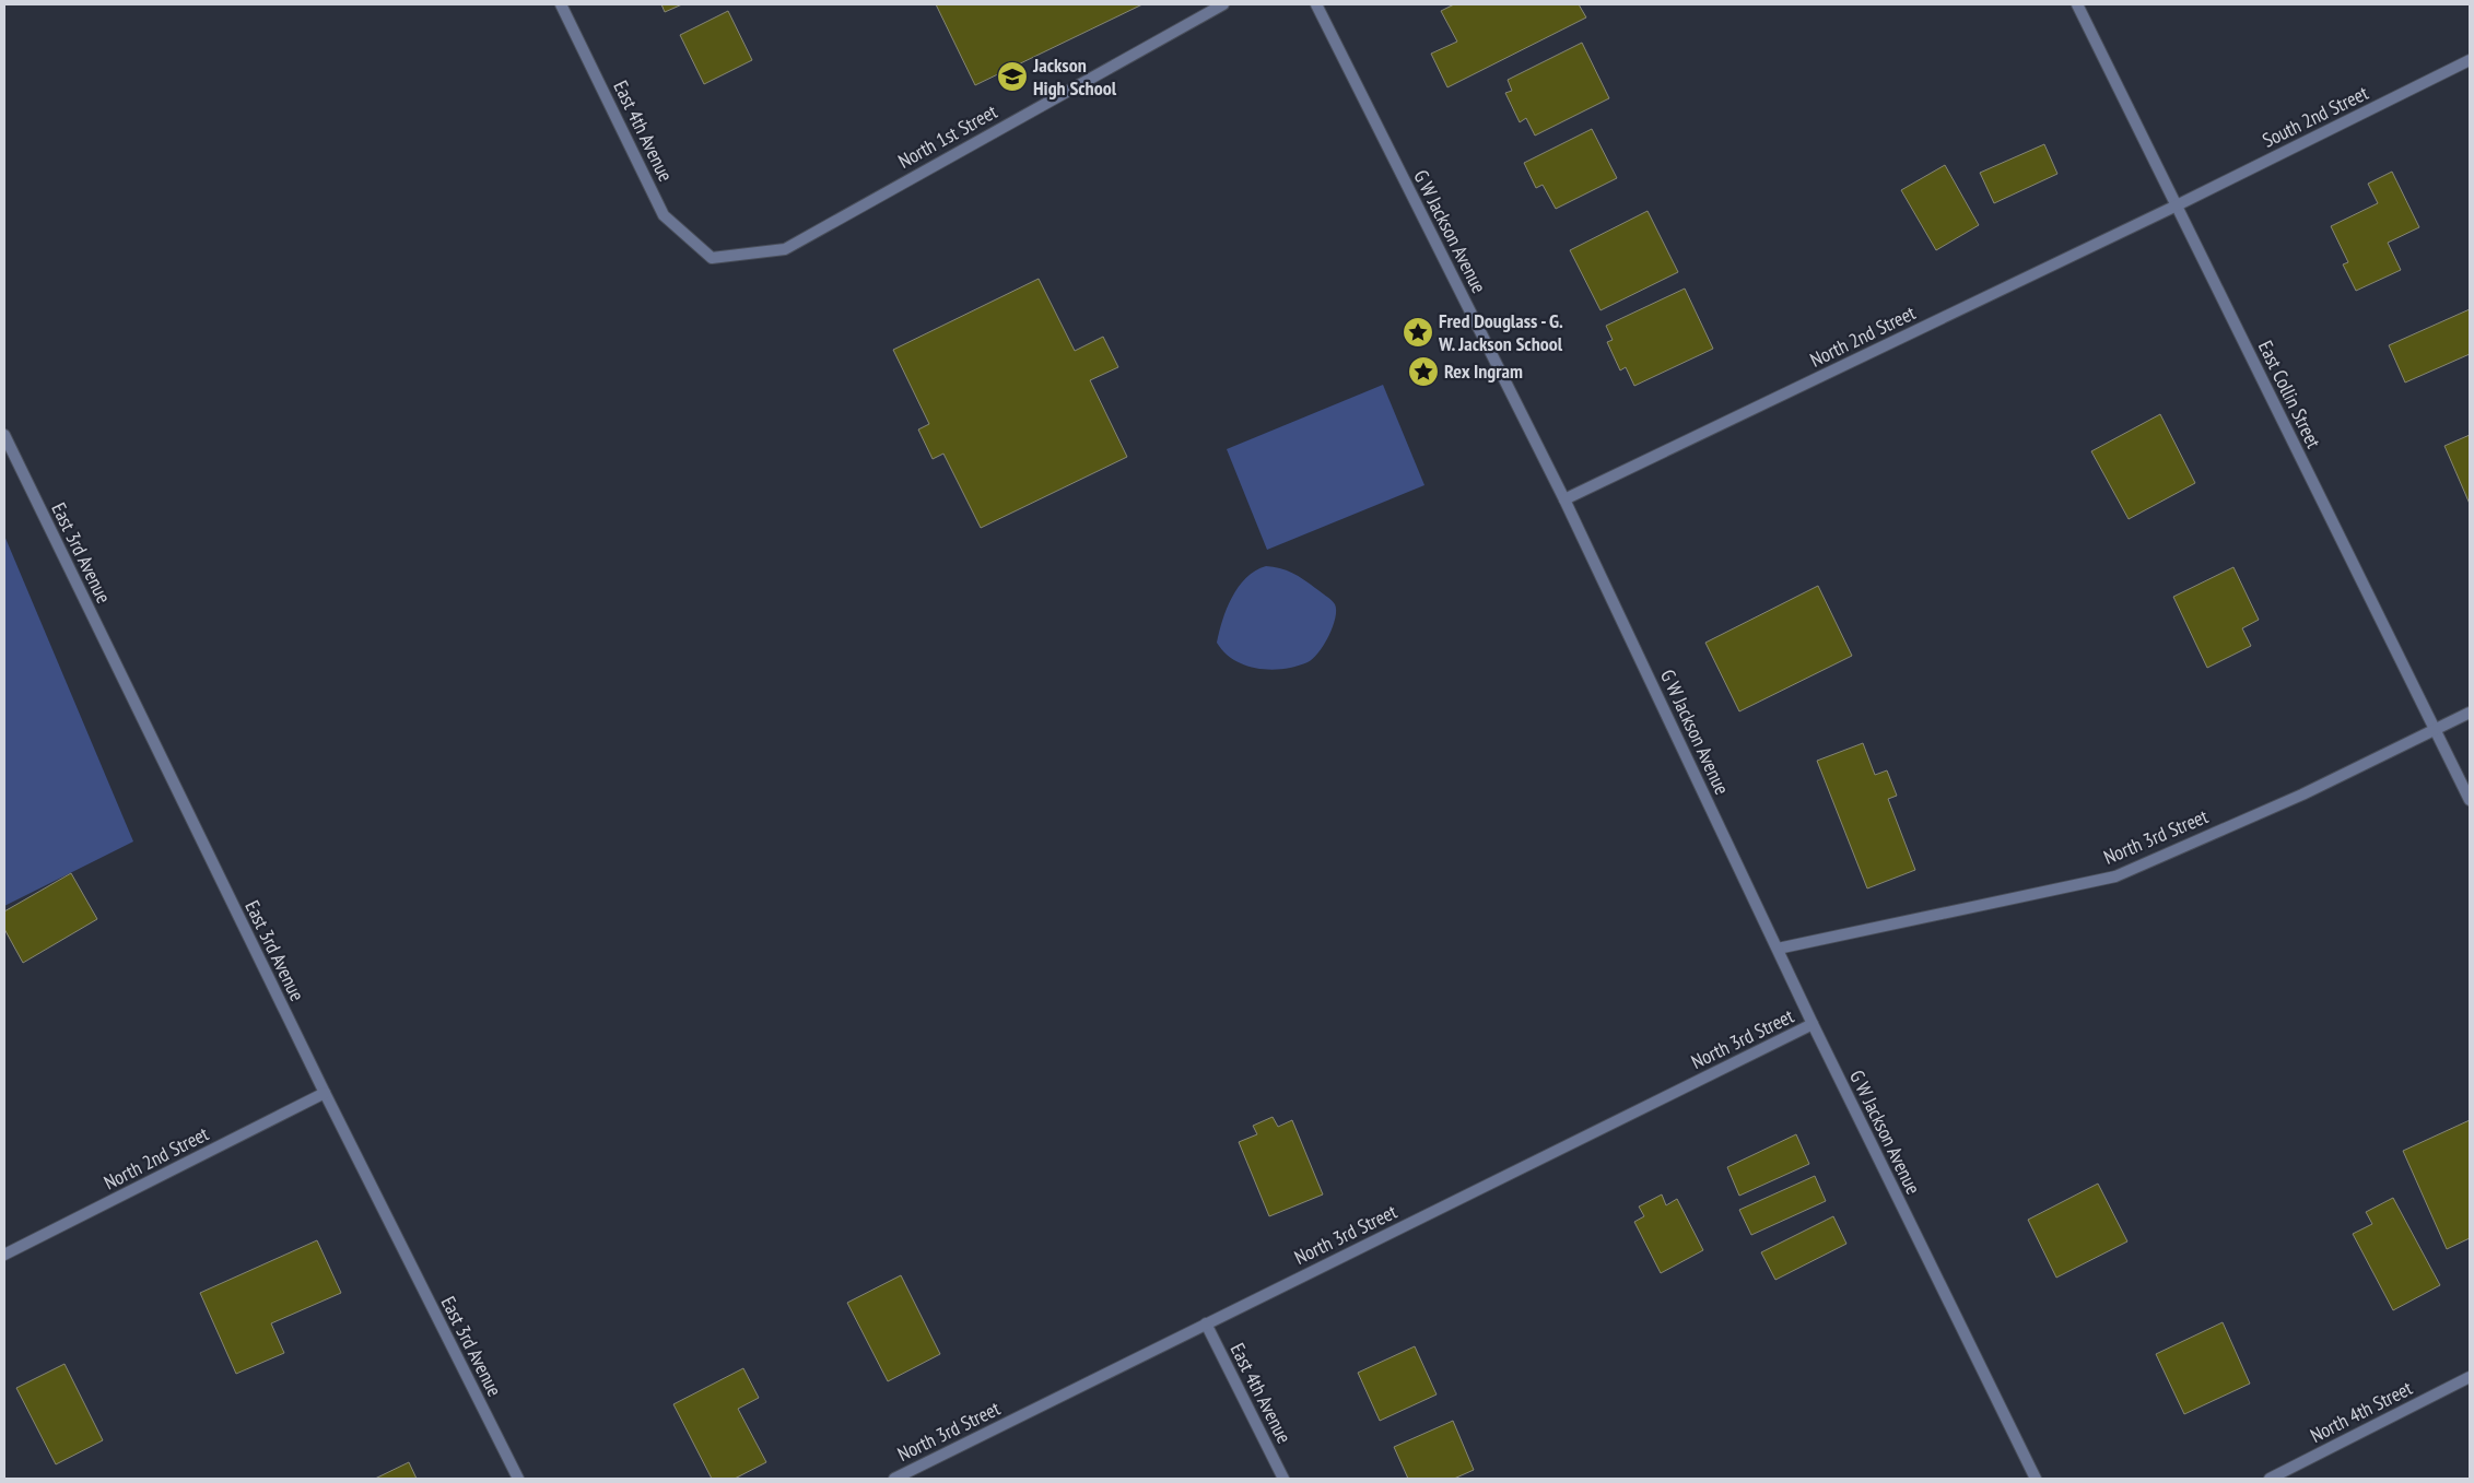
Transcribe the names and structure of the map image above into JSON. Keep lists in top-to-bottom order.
{
  "streets": {
    "street": [
      "South 2nd Street",
      "East 4th Avenue",
      "North 1st Street",
      "G W Jackson Avenue",
      "North 2nd Street",
      "East Collin Street",
      "East 3rd Avenue",
      "North 3rd Street",
      "North 4th Street"
    ]
  },
  "crossings": [
    ["South 2nd Street", "North 2nd Street"],
    ["South 2nd Street", "East Collin Street"],
    ["East 4th Avenue", "North 1st Street"],
    ["East 4th Avenue", "North 3rd Street"],
    ["G W Jackson Avenue", "North 2nd Street"],
    ["G W Jackson Avenue", "North 3rd Street"],
    ["North 2nd Street", "East Collin Street"],
    ["North 2nd Street", "East 3rd Avenue"],
    ["East Collin Street", "North 3rd Street"]
  ],
  "places": {
    "school or university": ["Jackson High School"],
    "place": ["Fred Douglass - G. W. Jackson School", "Rex Ingram"]
  }
}
